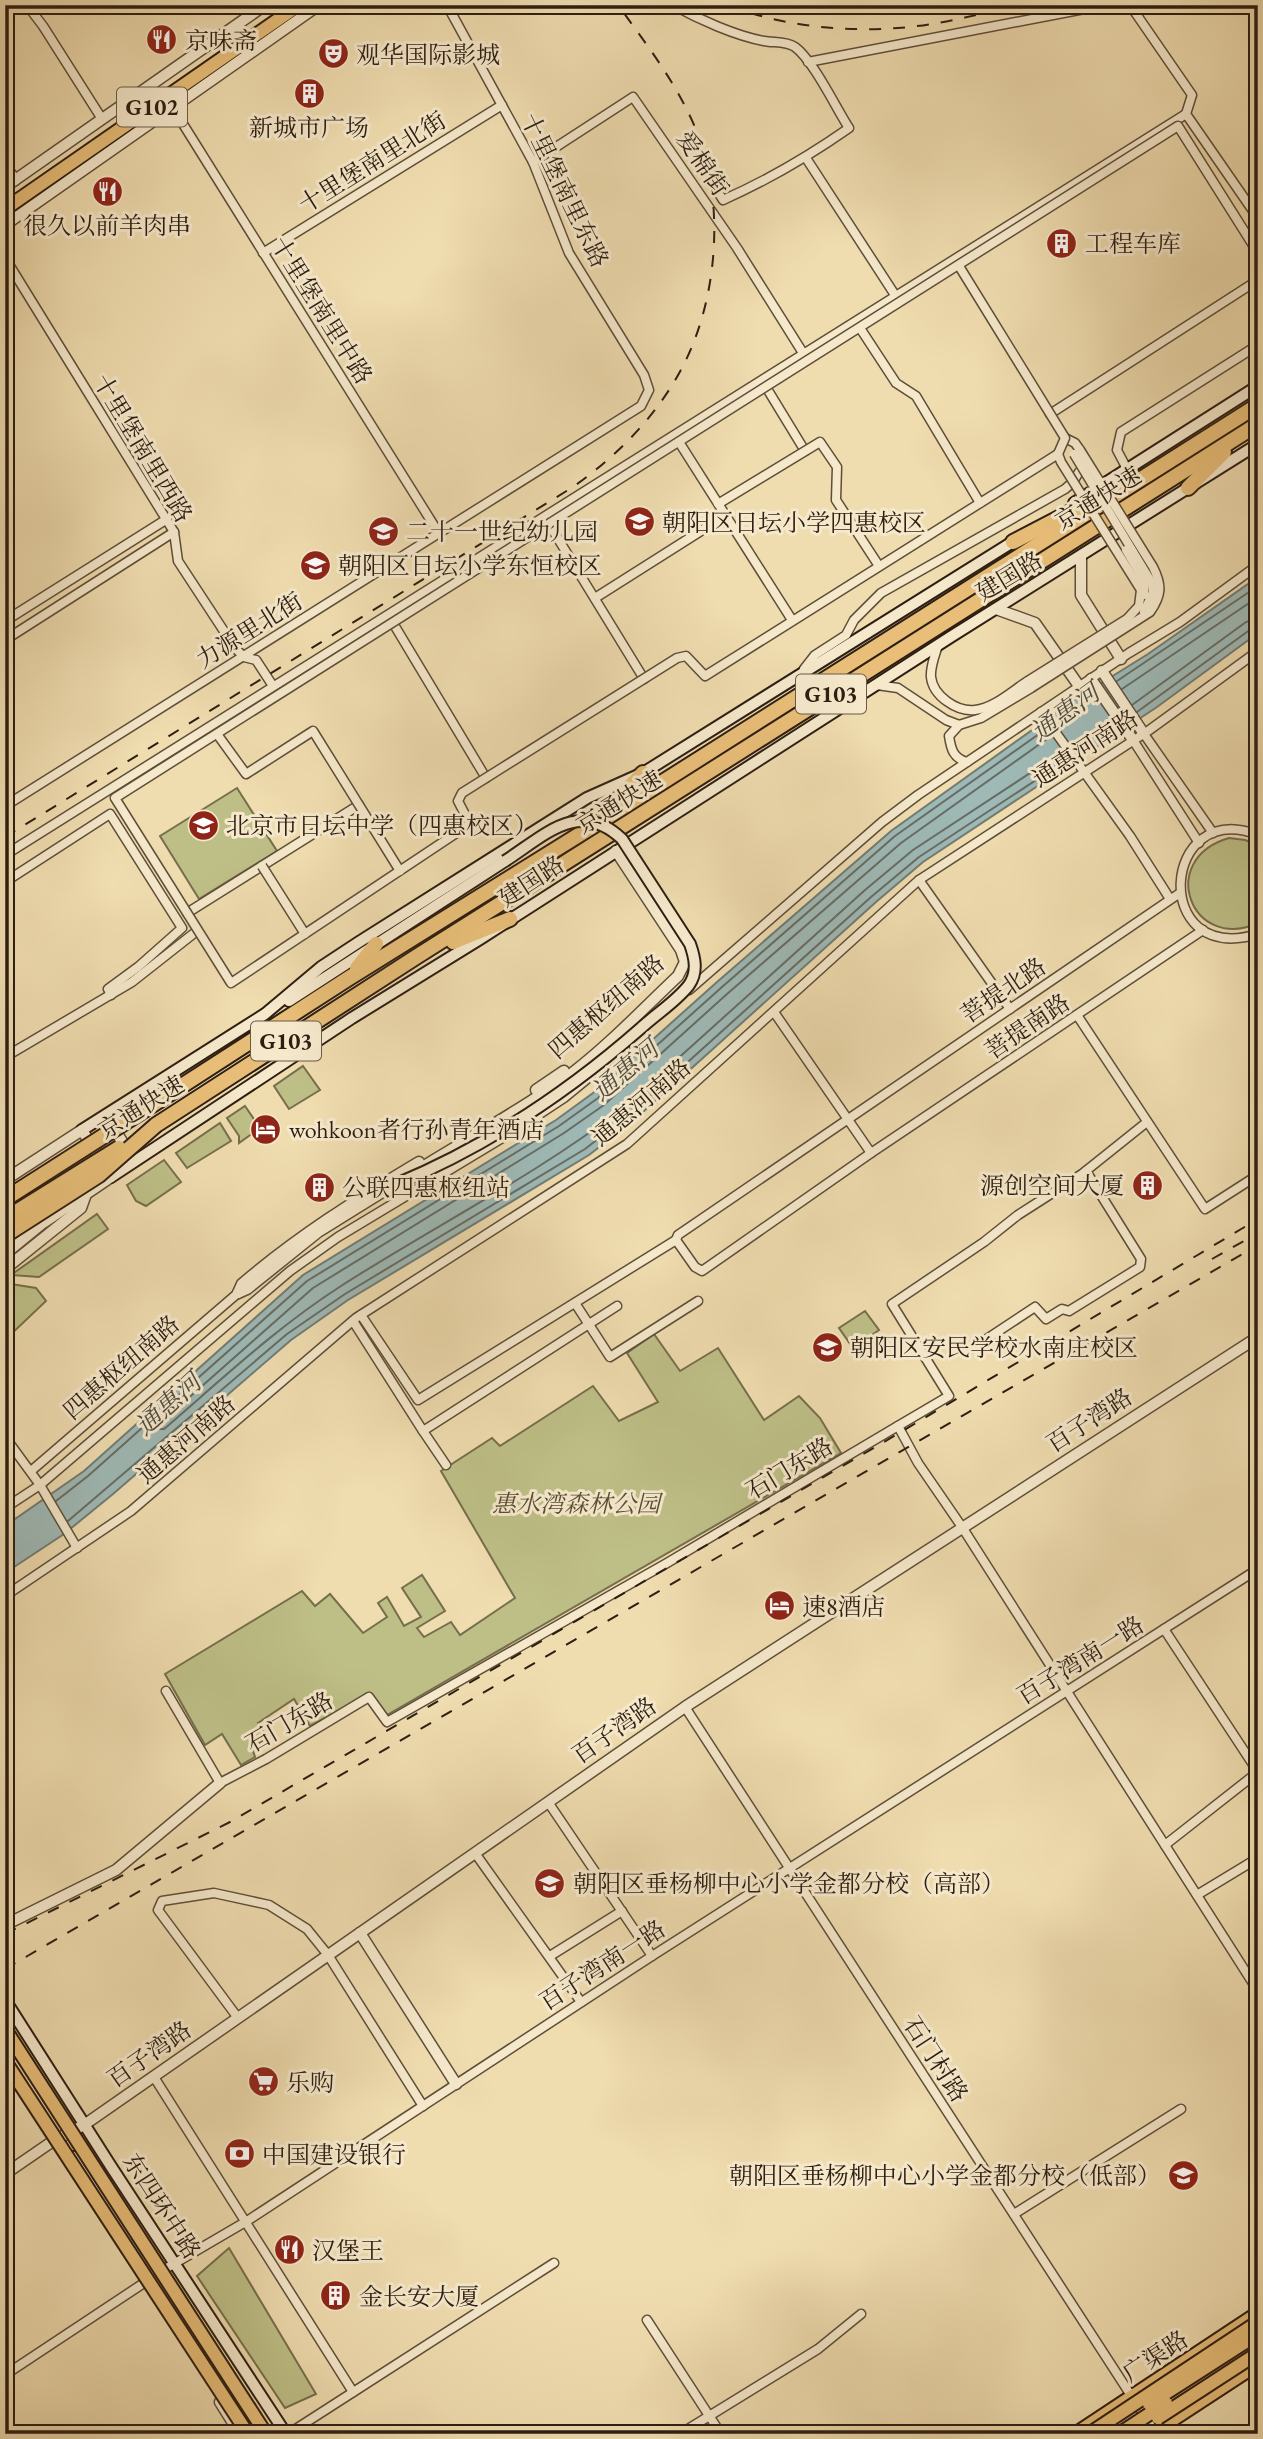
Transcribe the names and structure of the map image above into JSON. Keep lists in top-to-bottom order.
{
  "streets": {
    "highway": ["京通快速", "G103"],
    "main road": [
      "G102",
      "建国路",
      "东四环中路",
      "广渠路"
    ],
    "street": [
      "十里堡南里北街",
      "爱棉街",
      "十里堡南里东路",
      "十里堡南里中路",
      "十里堡南里西路",
      "力源里北街",
      "通惠河南路",
      "菩提北路",
      "四惠枢纽南路",
      "菩提南路",
      "百子湾路",
      "石门东路",
      "百子湾南一路",
      "石门村路"
    ]
  },
  "crossings": [
    ["十里堡南里北街", "十里堡南里东路"],
    ["十里堡南里北街", "十里堡南里中路"],
    ["爱棉街", "十里堡南里东路"],
    ["十里堡南里东路", "力源里北街"],
    ["十里堡南里中路", "力源里北街"],
    ["十里堡南里西路", "力源里北街"],
    ["京通快速", "建国路"],
    ["通惠河南路", "菩提北路"],
    ["菩提北路", "菩提南路"],
    ["百子湾路", "石门村路"],
    ["百子湾路", "东四环中路"],
    ["百子湾南一路", "石门村路"],
    ["百子湾南一路", "东四环中路"],
    ["石门村路", "广渠路"]
  ],
  "water": ["通惠河"],
  "parks": ["惠水湾森林公园"],
  "places": {
    "restaurant": ["京味斋", "很久以前羊肉串", "汉堡王"],
    "theatre": ["观华国际影城"],
    "building": [
      "新城市广场",
      "工程车库",
      "源创空间大厦",
      "公联四惠枢纽站",
      "金长安大厦"
    ],
    "school or university": [
      "朝阳区日坛小学四惠校区",
      "二十一世纪幼儿园",
      "朝阳区日坛小学东恒校区",
      "北京市日坛中学（四惠校区）",
      "朝阳区安民学校水南庄校区",
      "朝阳区垂杨柳中心小学金都分校（高部）",
      "朝阳区垂杨柳中心小学金都分校（低部）"
    ],
    "hotel": ["wohkoon者行孙青年酒店", "速8酒店"],
    "supermarket": ["乐购"],
    "bank": ["中国建设银行"]
  }
}
